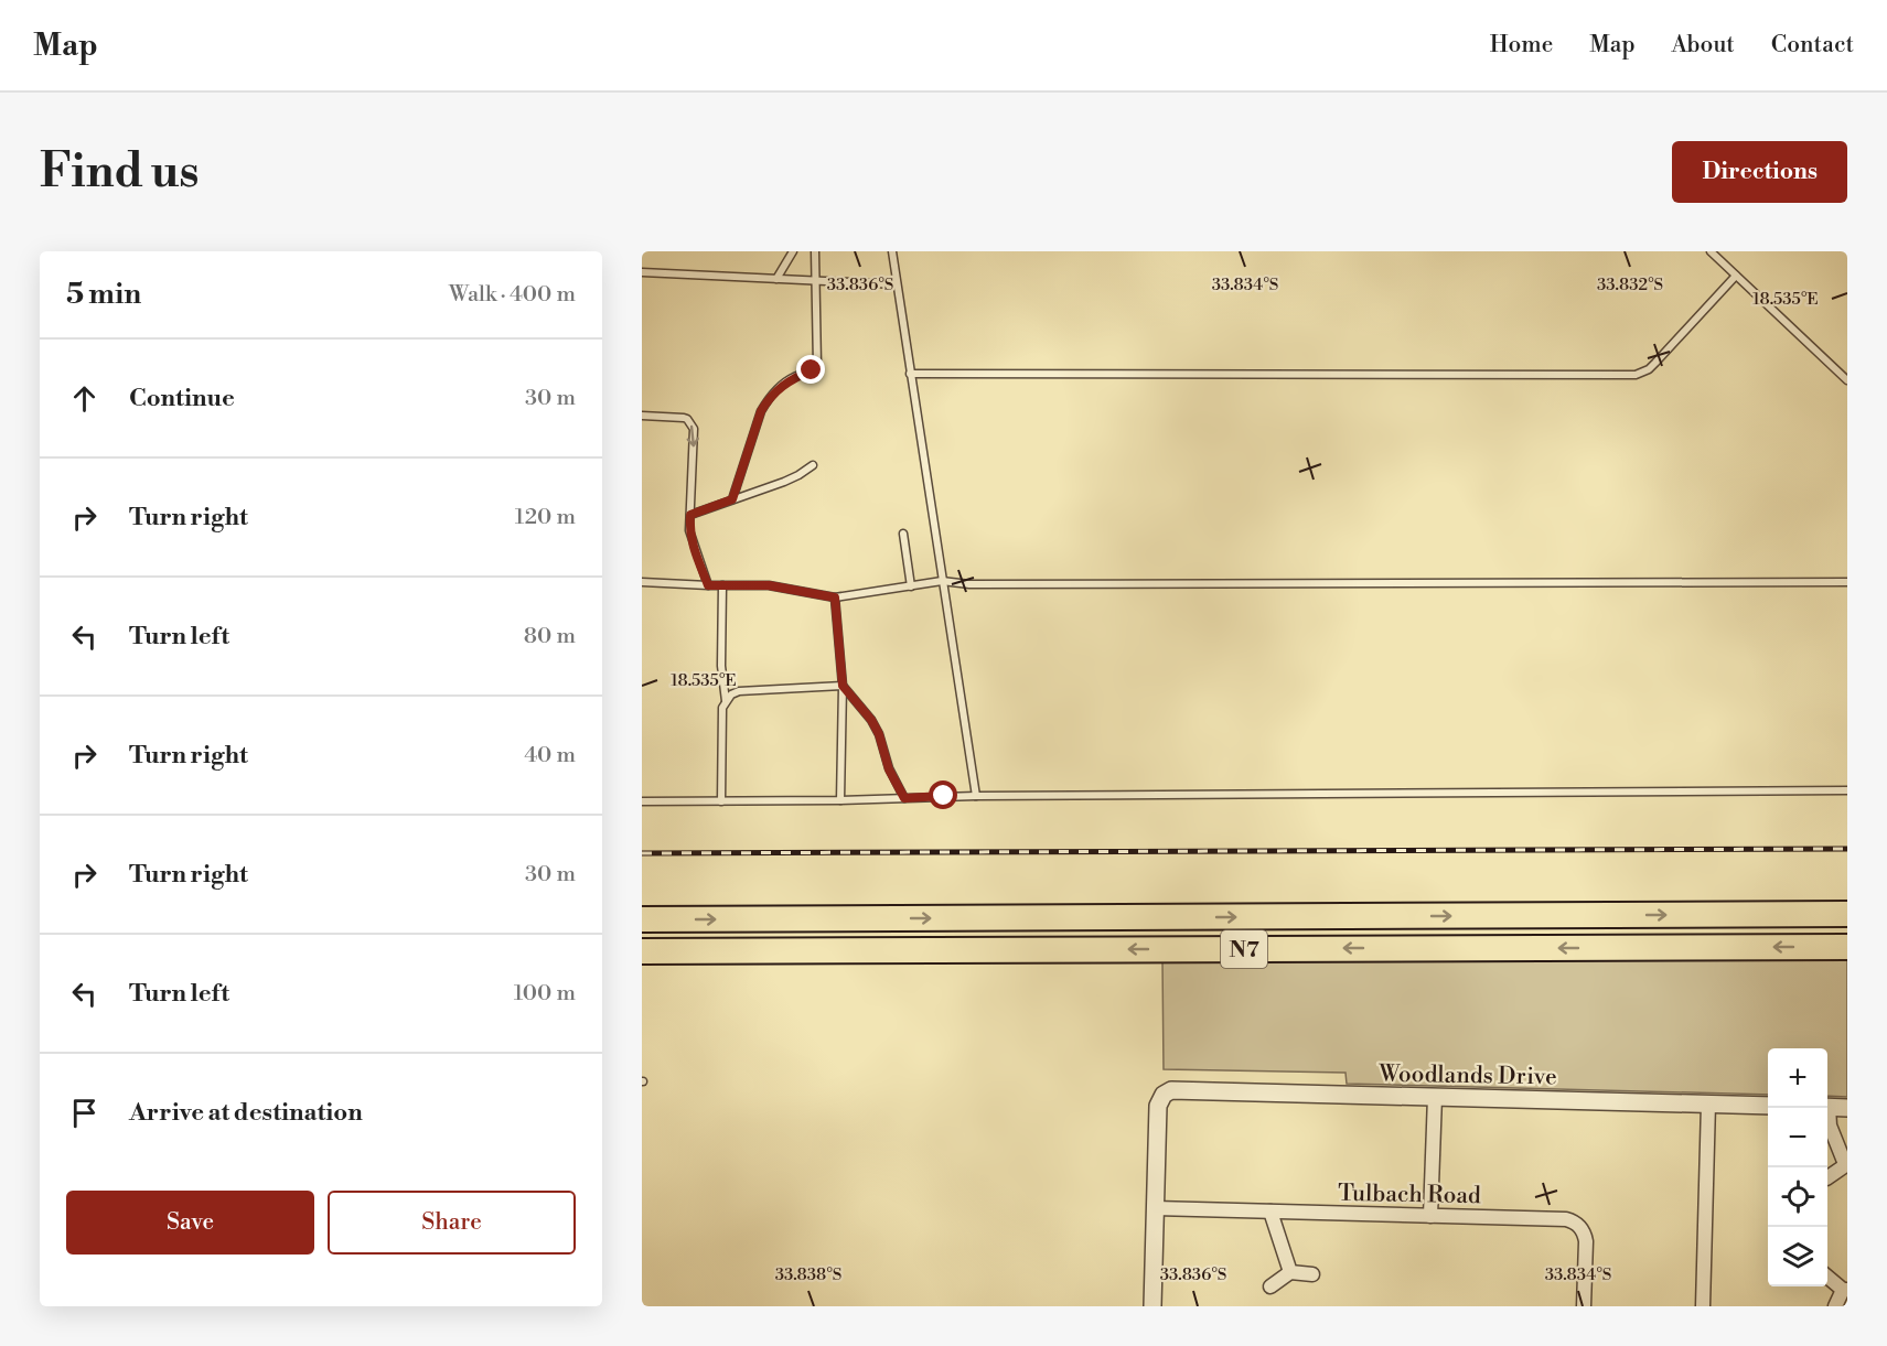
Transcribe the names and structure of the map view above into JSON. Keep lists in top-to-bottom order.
{
  "streets": {
    "highway": ["N7"],
    "street": ["Woodlands Drive", "Tulbach Road"]
  },
  "crossings": [
    ["Woodlands Drive", "Tulbach Road"]
  ],
  "page": {
    "header": "Map",
    "nav": [
      "Home",
      "Map",
      "About",
      "Contact"
    ],
    "buttons": [
      "Directions",
      ["Save", "Share"]
    ],
    "title": "Find us",
    "heading": ["5 min", "Walk · 400 m"],
    "list": [
      ["Continue", "30 m"],
      ["Turn right", "120 m"],
      ["Turn left", "80 m"],
      ["Turn right", "40 m"],
      ["Turn right", "30 m"],
      ["Turn left", "100 m"],
      "Arrive at destination"
    ],
    "map_buttons": ["+", "−"]
  },
  "coordinates": [
    "33.836°S",
    "33.834°S",
    "33.832°S",
    "18.535°E",
    "33.838°S"
  ]
}
